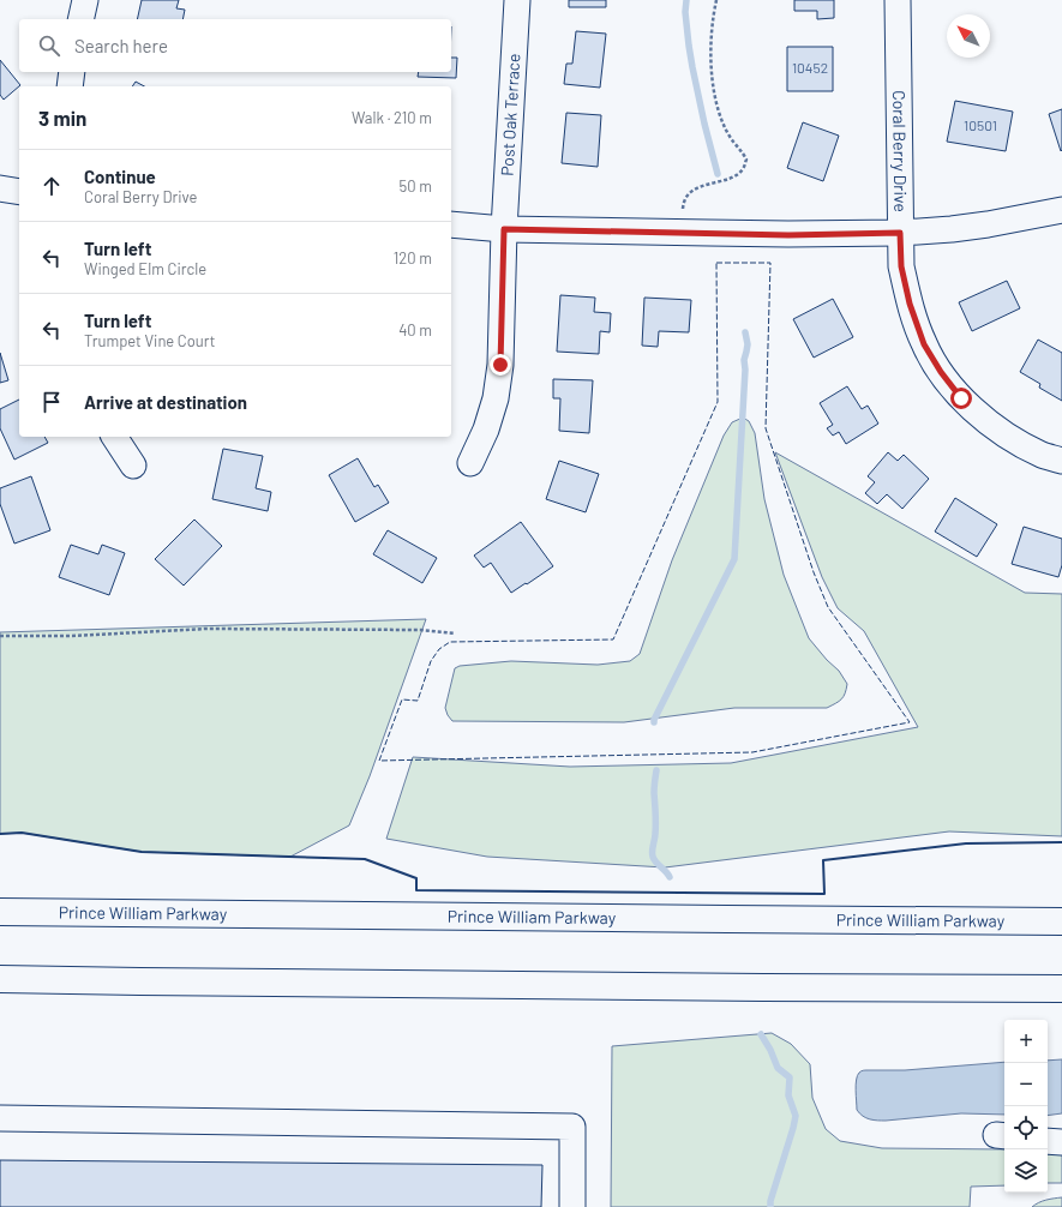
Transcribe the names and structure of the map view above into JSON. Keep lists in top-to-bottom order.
{
  "streets": {
    "highway": ["Prince William Parkway"],
    "street": ["Post Oak Terrace", "Coral Berry Drive"]
  },
  "house_numbers": ["10452", "10501"],
  "north": "top left",
  "page": {
    "search": "Search here",
    "heading": ["3 min", "Walk · 210 m"],
    "list": [
      ["Continue", "Coral Berry Drive", "50 m"],
      ["Turn left", "Winged Elm Circle", "120 m"],
      ["Turn left", "Trumpet Vine Court", "40 m"],
      "Arrive at destination"
    ],
    "map_buttons": ["+", "−"]
  }
}
